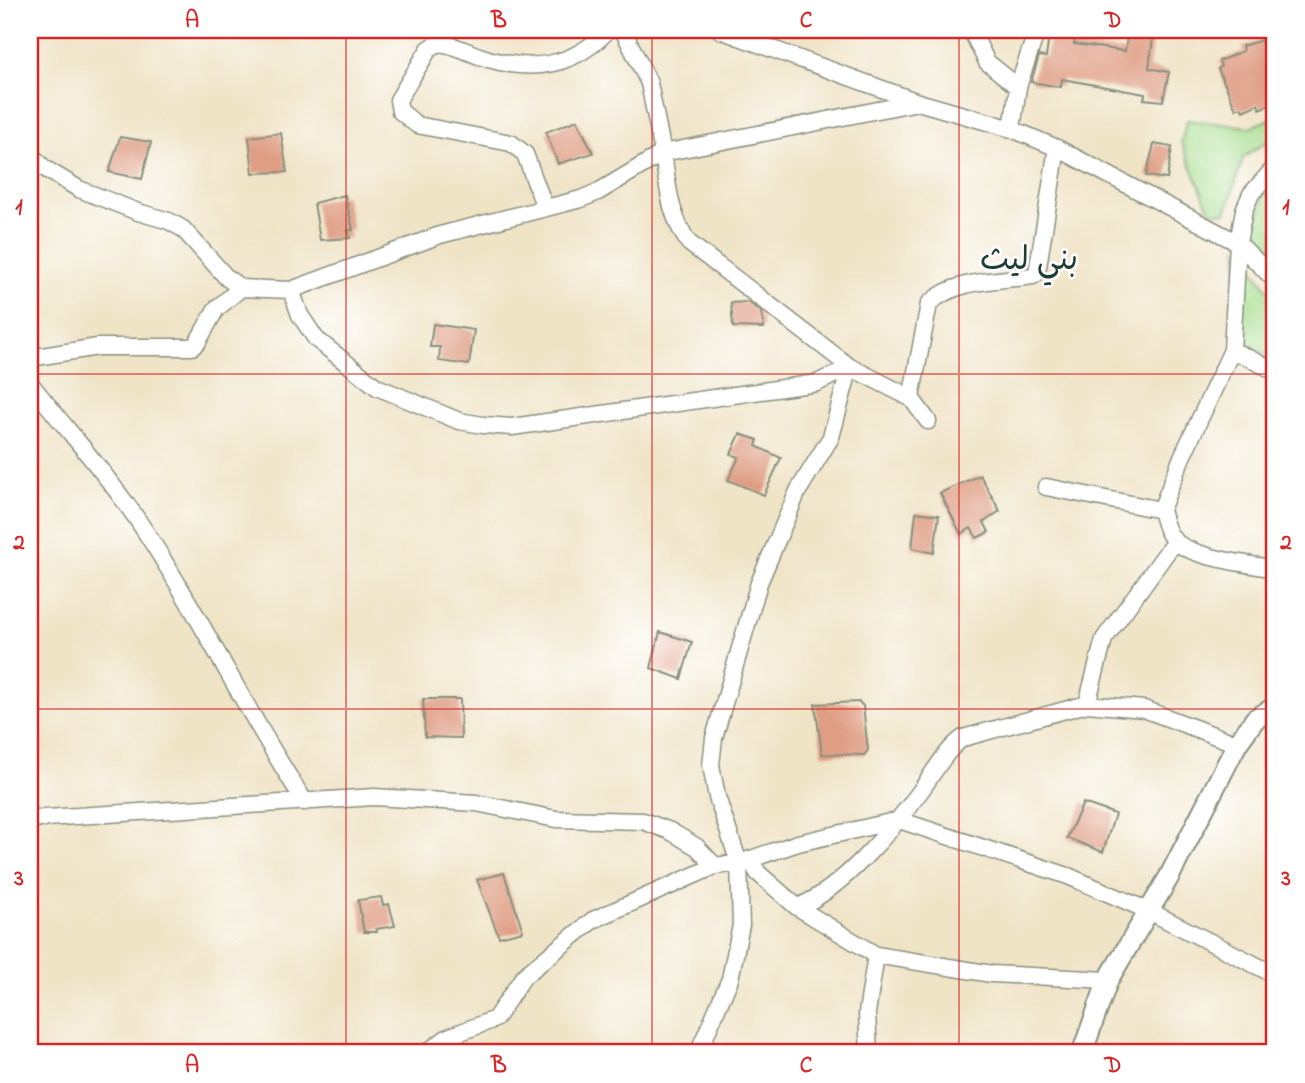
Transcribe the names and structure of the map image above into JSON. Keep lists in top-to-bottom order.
{
  "districts": ["بني ليث"],
  "grid": {
    "columns": [
      "A",
      "B",
      "C",
      "D"
    ],
    "rows": ["1", "2", "3"]
  }
}
